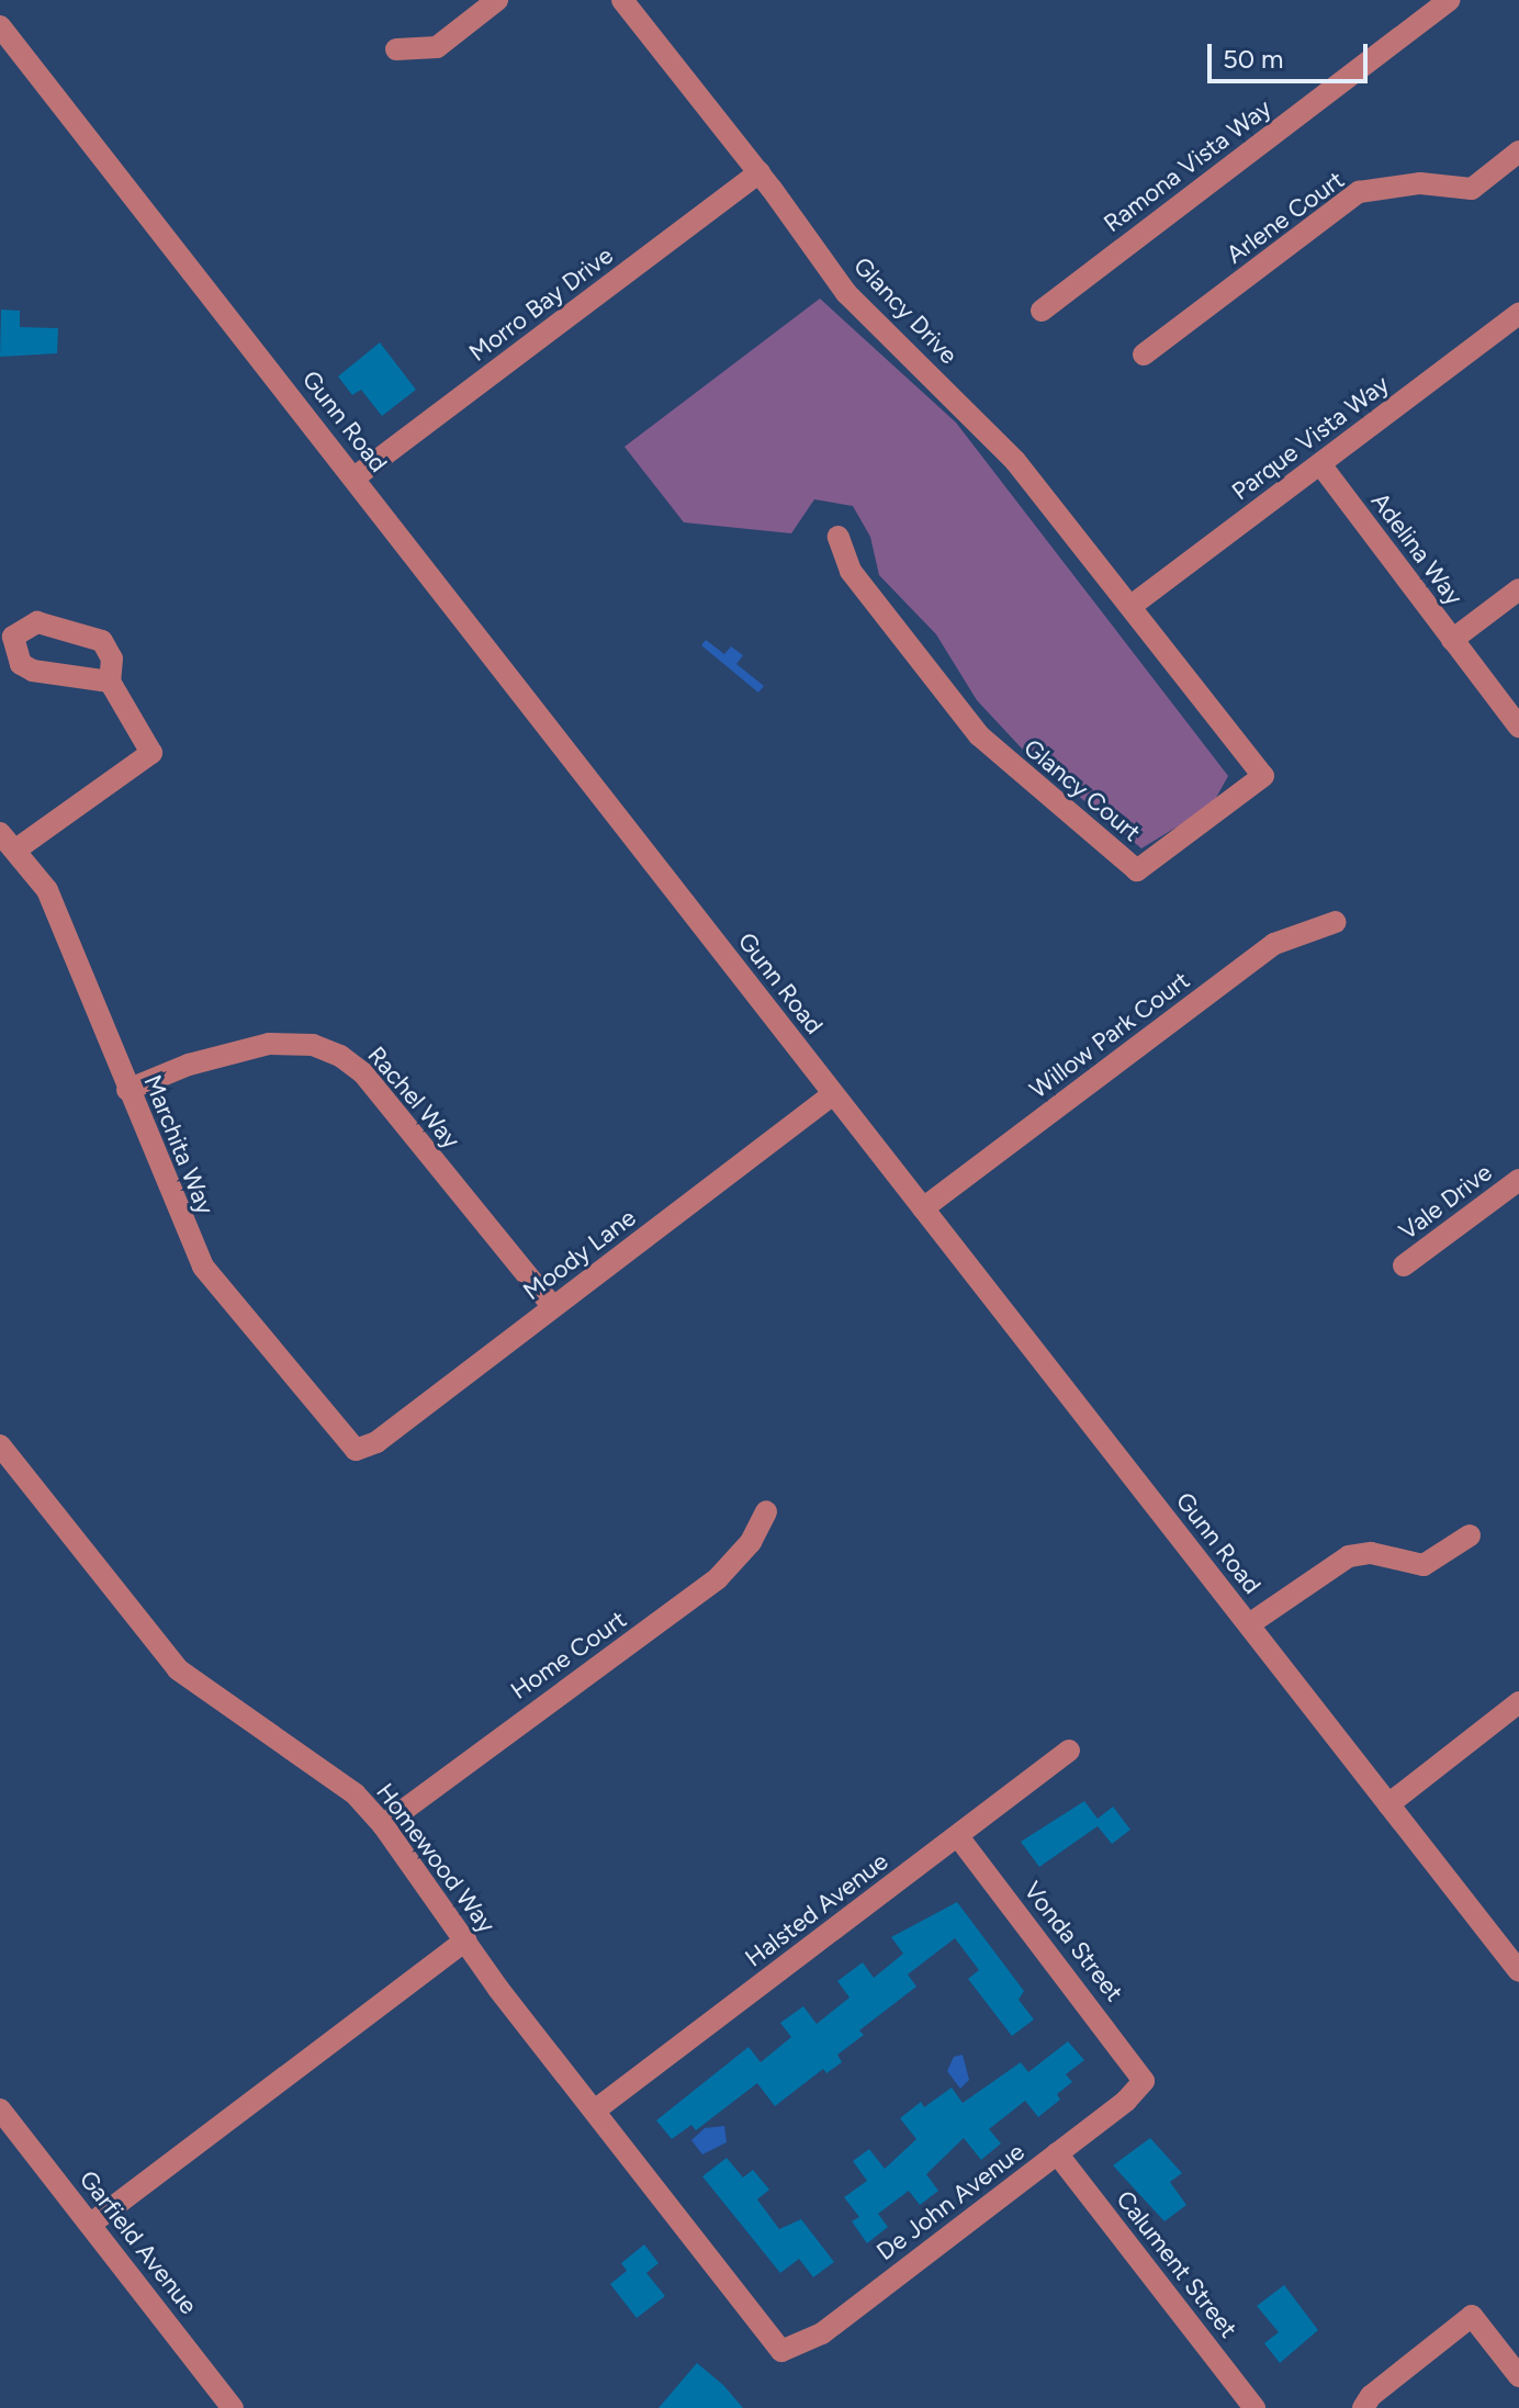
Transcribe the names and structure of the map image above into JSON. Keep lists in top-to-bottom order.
{
  "streets": {
    "street": [
      "Ramona Vista Way",
      "Arlene Court",
      "Morro Bay Drive",
      "Glancy Drive",
      "Gunn Road",
      "Parque Vista Way",
      "Adelina Way",
      "Glancy Court",
      "Willow Park Court",
      "Rachel Way",
      "Marchita Way",
      "Vale Drive",
      "Moody Lane",
      "Home Court",
      "Homewood Way",
      "Halsted Avenue",
      "Vonda Street",
      "De John Avenue",
      "Garfield Avenue",
      "Calument Street"
    ]
  },
  "crossings": [
    ["Morro Bay Drive", "Glancy Drive"],
    ["Morro Bay Drive", "Gunn Road"],
    ["Glancy Drive", "Parque Vista Way"],
    ["Glancy Drive", "Glancy Court"],
    ["Gunn Road", "Willow Park Court"],
    ["Gunn Road", "Moody Lane"],
    ["Parque Vista Way", "Adelina Way"],
    ["Parque Vista Way", "Glancy Court"],
    ["Rachel Way", "Marchita Way"],
    ["Rachel Way", "Moody Lane"],
    ["Marchita Way", "Moody Lane"],
    ["Home Court", "Homewood Way"],
    ["Homewood Way", "Halsted Avenue"],
    ["Homewood Way", "De John Avenue"],
    ["Halsted Avenue", "Vonda Street"],
    ["Vonda Street", "De John Avenue"],
    ["De John Avenue", "Calument Street"]
  ],
  "scale_bar": "50 m"
}
